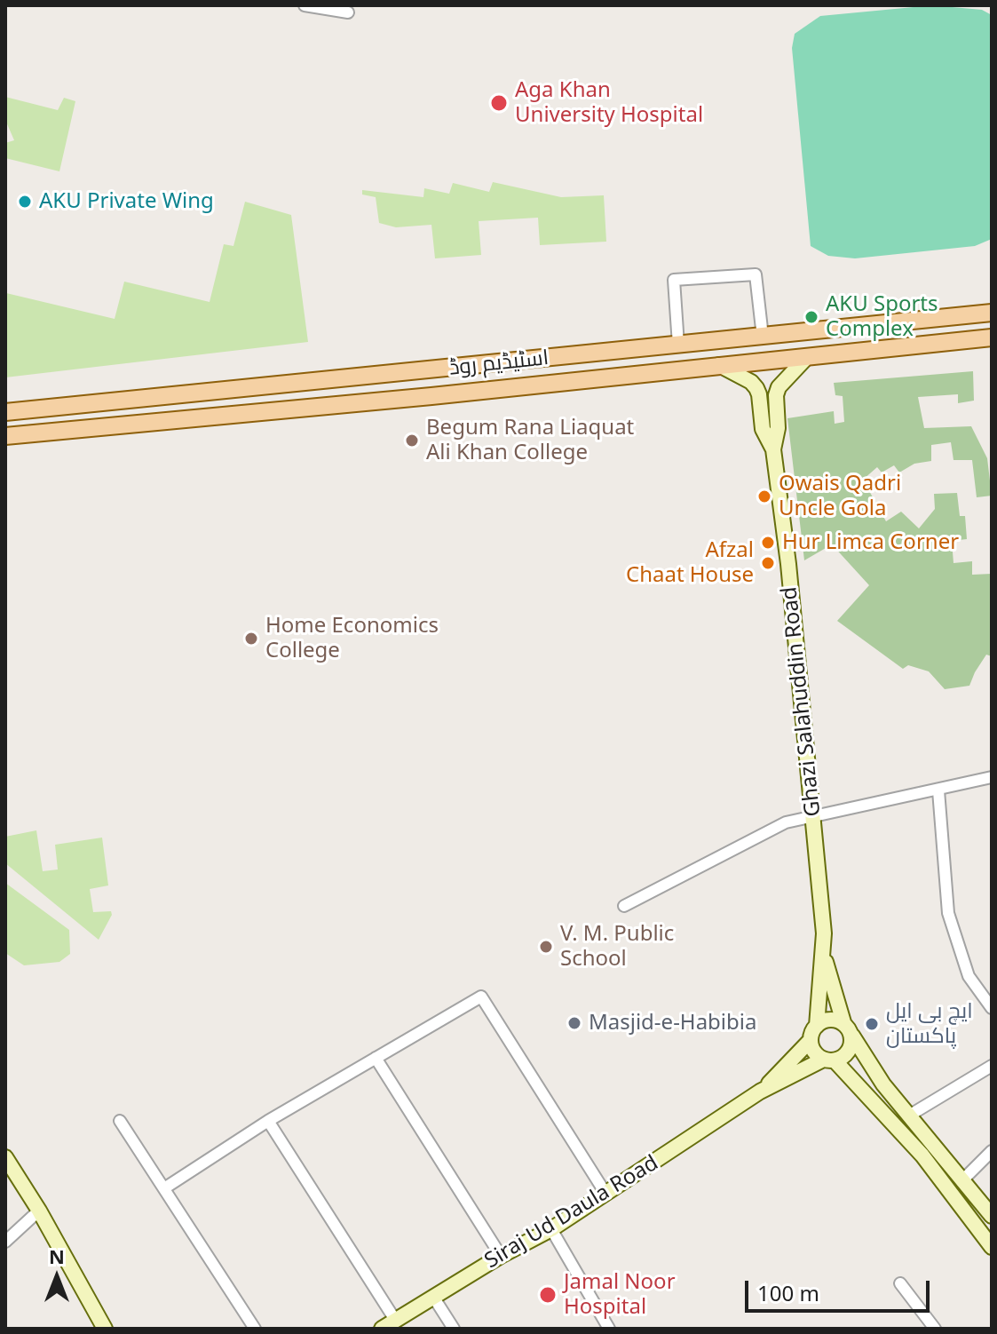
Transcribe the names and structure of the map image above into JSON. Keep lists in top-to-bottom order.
{
  "streets": {
    "main road": ["اسٹیڈیم روڈ", "Ghazi Salahuddin Road", "Siraj Ud Daula Road"]
  },
  "crossings": [
    ["اسٹیڈیم روڈ", "Ghazi Salahuddin Road"],
    ["Ghazi Salahuddin Road", "Siraj Ud Daula Road"]
  ],
  "places": [
    "Aga Khan University Hospital",
    "AKU Private Wing",
    "AKU Sports Complex",
    "Begum Rana Liaquat Ali Khan College",
    "Owais Qadri Uncle Gola",
    "Hur Limca Corner",
    "Afzal Chaat House",
    "Home Economics College",
    "V. M. Public School",
    "Masjid-e-Habibia",
    "ایچ بی ایل پاکستان",
    "Jamal Noor Hospital"
  ],
  "scale_bar": "100 m",
  "north": "top"
}
